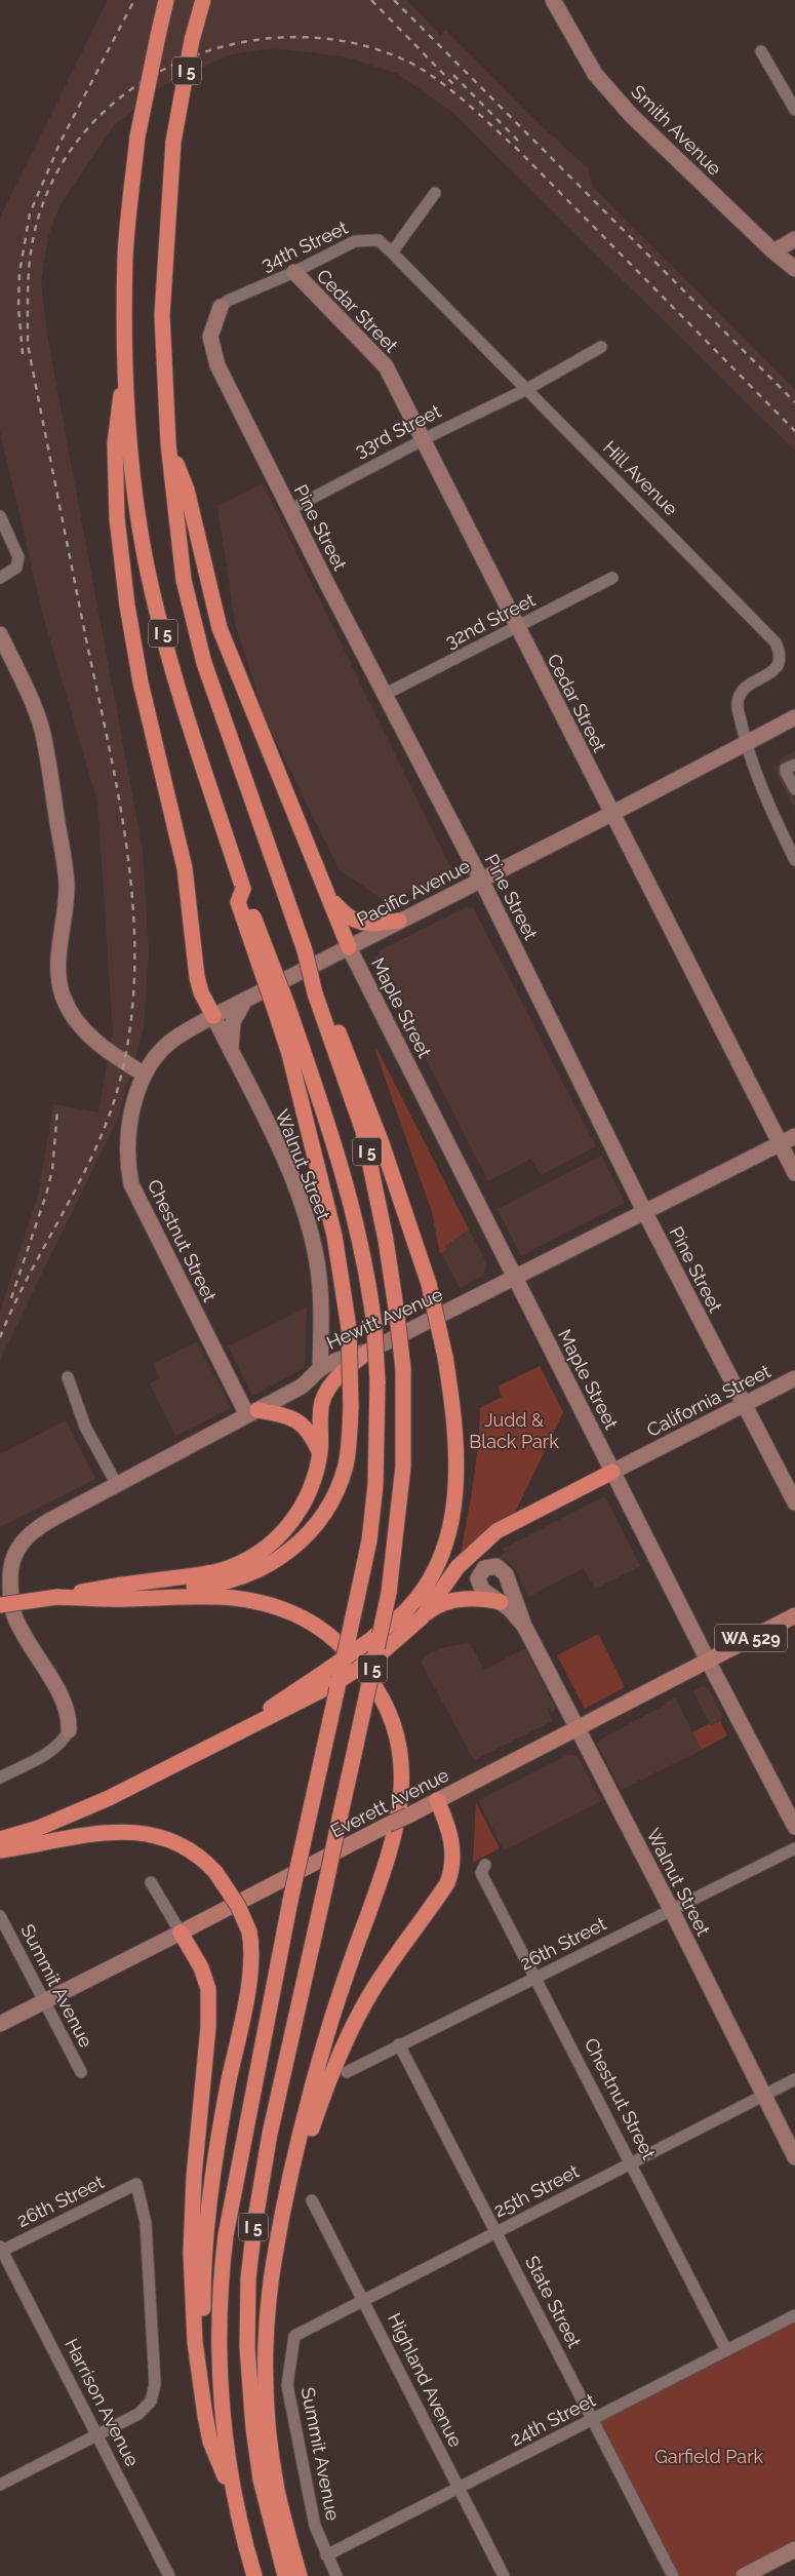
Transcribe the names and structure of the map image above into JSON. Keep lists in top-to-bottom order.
{
  "streets": {
    "highway": ["I 5"],
    "main road": ["WA 529", "Everett Avenue"],
    "street": [
      "Smith Avenue",
      "34th Street",
      "Cedar Street",
      "33rd Street",
      "Hill Avenue",
      "Pine Street",
      "32nd Street",
      "Pacific Avenue",
      "Maple Street",
      "Walnut Street",
      "Chestnut Street",
      "Hewitt Avenue",
      "California Street",
      "26th Street",
      "Summit Avenue",
      "25th Street",
      "State Street",
      "Highland Avenue",
      "Harrison Avenue",
      "24th Street"
    ]
  },
  "crossings": [
    ["34th Street", "Cedar Street"],
    ["34th Street", "Hill Avenue"],
    ["34th Street", "Pine Street"],
    ["Cedar Street", "33rd Street"],
    ["Cedar Street", "32nd Street"],
    ["Cedar Street", "Pacific Avenue"],
    ["Cedar Street", "Hewitt Avenue"],
    ["33rd Street", "Hill Avenue"],
    ["33rd Street", "Pine Street"],
    ["Hill Avenue", "Pacific Avenue"],
    ["Pine Street", "32nd Street"],
    ["Pine Street", "Pacific Avenue"],
    ["Pine Street", "Hewitt Avenue"],
    ["Pine Street", "California Street"],
    ["Pacific Avenue", "Maple Street"],
    ["Pacific Avenue", "Walnut Street"],
    ["Pacific Avenue", "Chestnut Street"],
    ["Maple Street", "Hewitt Avenue"],
    ["Maple Street", "California Street"],
    ["Maple Street", "Everett Avenue"],
    ["Walnut Street", "Hewitt Avenue"],
    ["Walnut Street", "Everett Avenue"],
    ["Walnut Street", "26th Street"],
    ["Walnut Street", "25th Street"],
    ["Chestnut Street", "Hewitt Avenue"],
    ["Chestnut Street", "26th Street"],
    ["Chestnut Street", "25th Street"],
    ["Chestnut Street", "24th Street"],
    ["Everett Avenue", "Summit Avenue"],
    ["26th Street", "State Street"],
    ["26th Street", "Harrison Avenue"],
    ["Summit Avenue", "25th Street"],
    ["Summit Avenue", "24th Street"],
    ["25th Street", "State Street"],
    ["25th Street", "Highland Avenue"],
    ["State Street", "24th Street"],
    ["Highland Avenue", "24th Street"]
  ],
  "parks": ["Judd & Black Park", "Garfield Park"]
}
